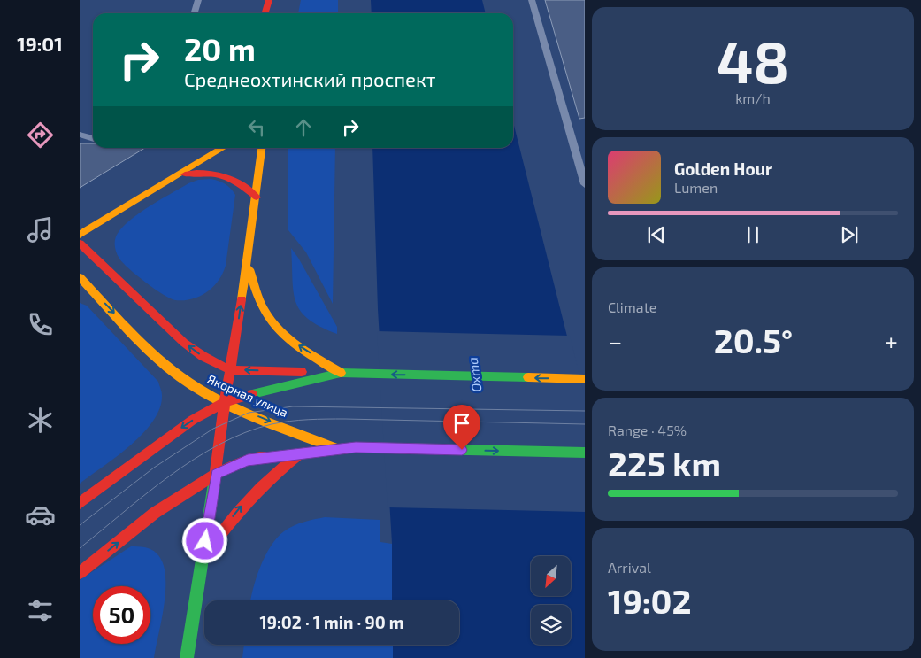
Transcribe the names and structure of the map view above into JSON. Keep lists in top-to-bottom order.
{
  "streets": {
    "street": ["Якорная улица"]
  },
  "water": ["Охта"],
  "north": "bottom left",
  "page": {
    "tabs": "19:01",
    "tile": [
      ["48", "km/h"],
      "Climate",
      ["Range · 45%", "225 km"],
      ["Arrival", "19:02"]
    ],
    "turn": ["20 m", "Среднеохтинский проспект"],
    "song": ["Golden Hour", "Lumen"],
    "heat": ["−", "20.5°", "+"],
    "limit": "50",
    "trip": "19:02 · 1 min · 90 m"
  }
}
